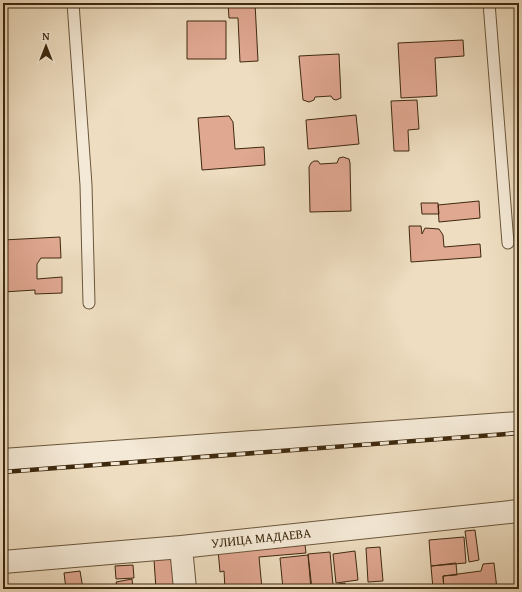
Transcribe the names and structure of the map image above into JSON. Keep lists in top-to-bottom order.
{
  "streets": {
    "street": ["УЛИЦА МАДАЕВА"]
  },
  "north": "top"
}
